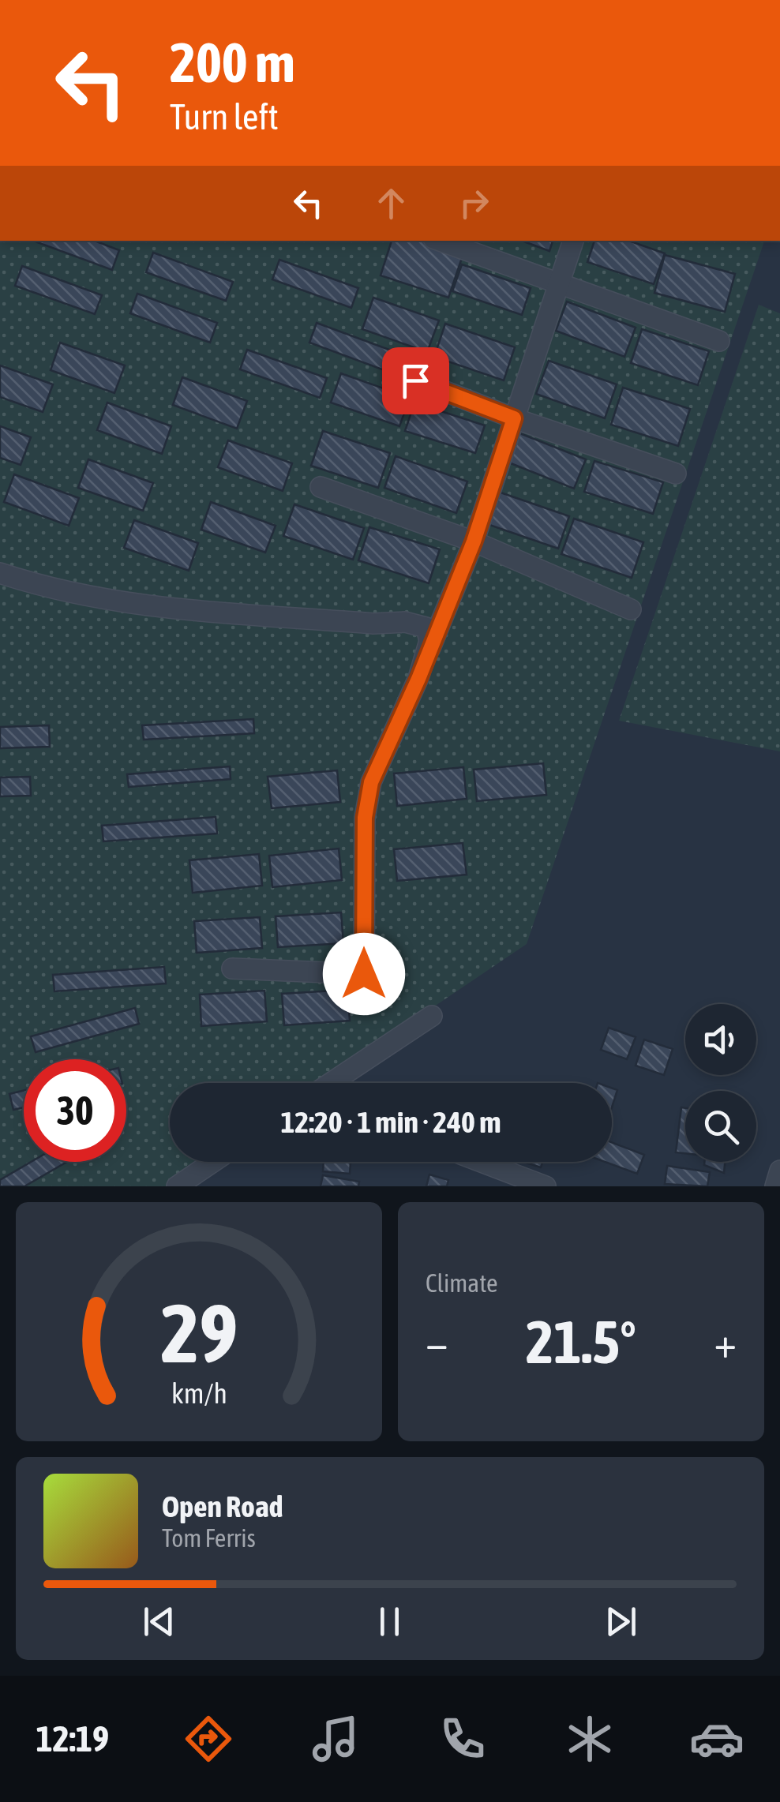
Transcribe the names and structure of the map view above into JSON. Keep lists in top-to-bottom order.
{
  "page": {
    "turn": ["200 m", "Turn left"],
    "limit": "30",
    "trip": "12:20 · 1 min · 240 m",
    "tile": "Climate",
    "heat": ["−", "21.5°", "+"],
    "song": ["Open Road", "Tom Ferris"],
    "tabs": "12:19",
    "gauge": ["29", "km/h"]
  }
}
